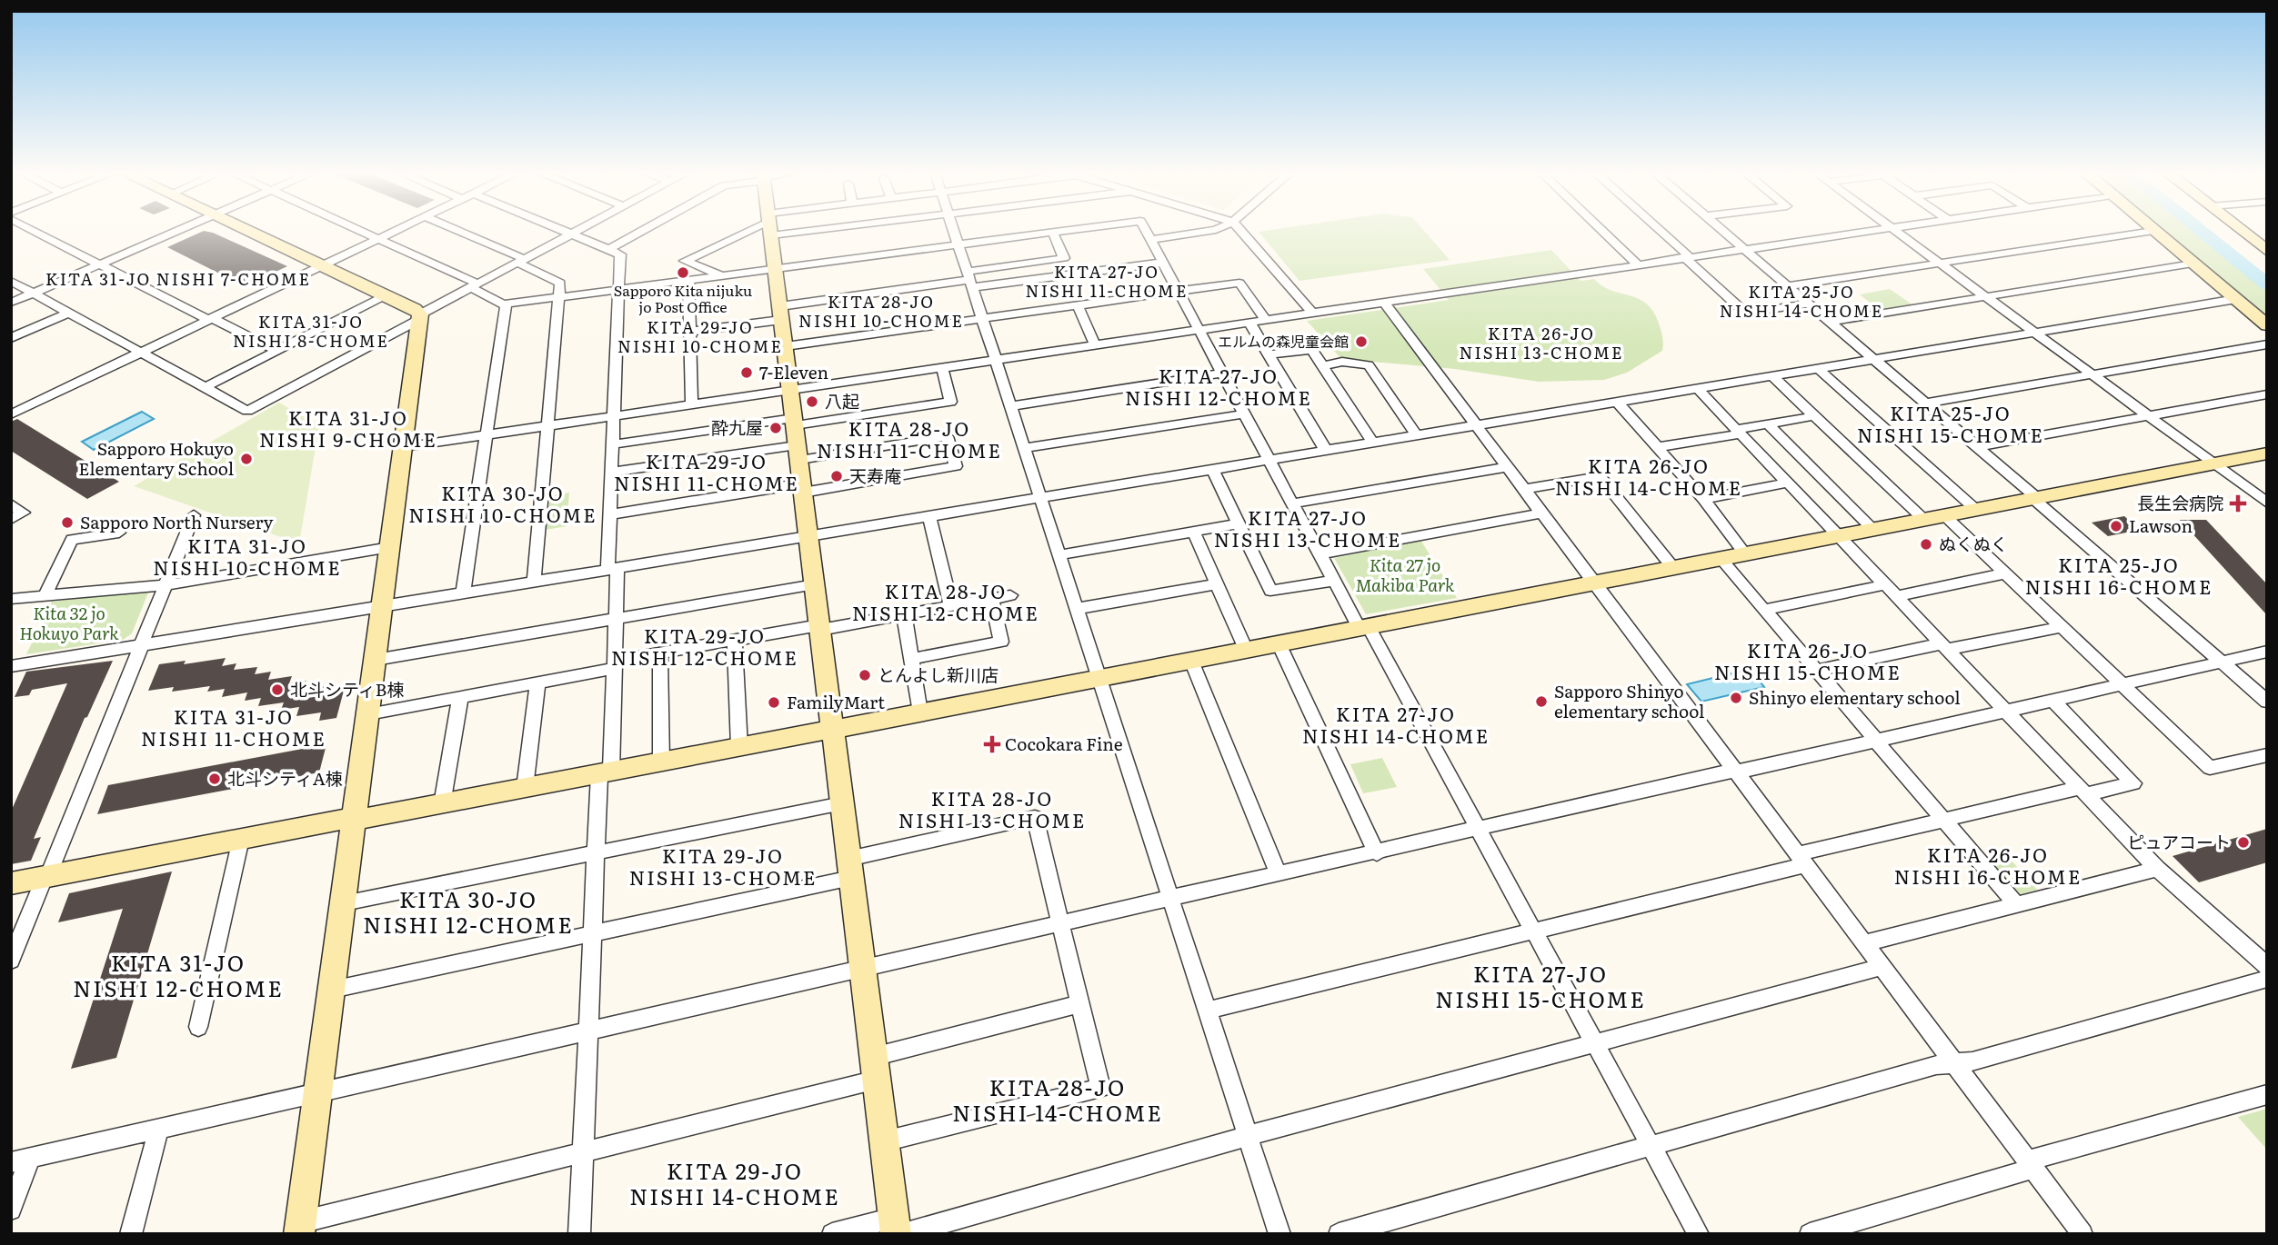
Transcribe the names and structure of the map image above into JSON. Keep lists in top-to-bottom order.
{
  "districts": [
    "KITA 27-JO NISHI 11-CHOME",
    "KITA 31-JO NISHI 7-CHOME",
    "KITA 25-JO NISHI 14-CHOME",
    "KITA 28-JO NISHI 10-CHOME",
    "KITA 31-JO NISHI 8-CHOME",
    "KITA 29-JO NISHI 10-CHOME",
    "KITA 26-JO NISHI 13-CHOME",
    "KITA 27-JO NISHI 12-CHOME",
    "KITA 25-JO NISHI 15-CHOME",
    "KITA 31-JO NISHI 9-CHOME",
    "KITA 28-JO NISHI 11-CHOME",
    "KITA 29-JO NISHI 11-CHOME",
    "KITA 26-JO NISHI 14-CHOME",
    "KITA 30-JO NISHI 10-CHOME",
    "KITA 27-JO NISHI 13-CHOME",
    "KITA 31-JO NISHI 10-CHOME",
    "KITA 25-JO NISHI 16-CHOME",
    "KITA 28-JO NISHI 12-CHOME",
    "KITA 29-JO NISHI 12-CHOME",
    "KITA 26-JO NISHI 15-CHOME",
    "KITA 27-JO NISHI 14-CHOME",
    "KITA 31-JO NISHI 11-CHOME",
    "KITA 28-JO NISHI 13-CHOME",
    "KITA 26-JO NISHI 16-CHOME",
    "KITA 29-JO NISHI 13-CHOME",
    "KITA 30-JO NISHI 12-CHOME",
    "KITA 31-JO NISHI 12-CHOME",
    "KITA 27-JO NISHI 15-CHOME",
    "KITA 28-JO NISHI 14-CHOME",
    "KITA 29-JO NISHI 14-CHOME"
  ],
  "parks": ["Kita 27 jo Makiba Park", "Kita 32 jo Hokuyo Park"],
  "places": {
    "other": [
      "Sapporo Kita nijuku jo Post Office",
      "エルムの森児童会館",
      "7-Eleven",
      "八起",
      "酔九屋",
      "Sapporo Hokuyo Elementary School",
      "天寿庵",
      "Sapporo North Nursery",
      "Lawson",
      "ぬくぬく",
      "とんよし新川店",
      "北斗シティB棟",
      "Shinyo elementary school",
      "Sapporo Shinyo elementary school",
      "FamilyMart",
      "北斗シティA棟",
      "ピュアコート"
    ],
    "health": ["長生会病院", "Cocokara Fine"]
  }
}
